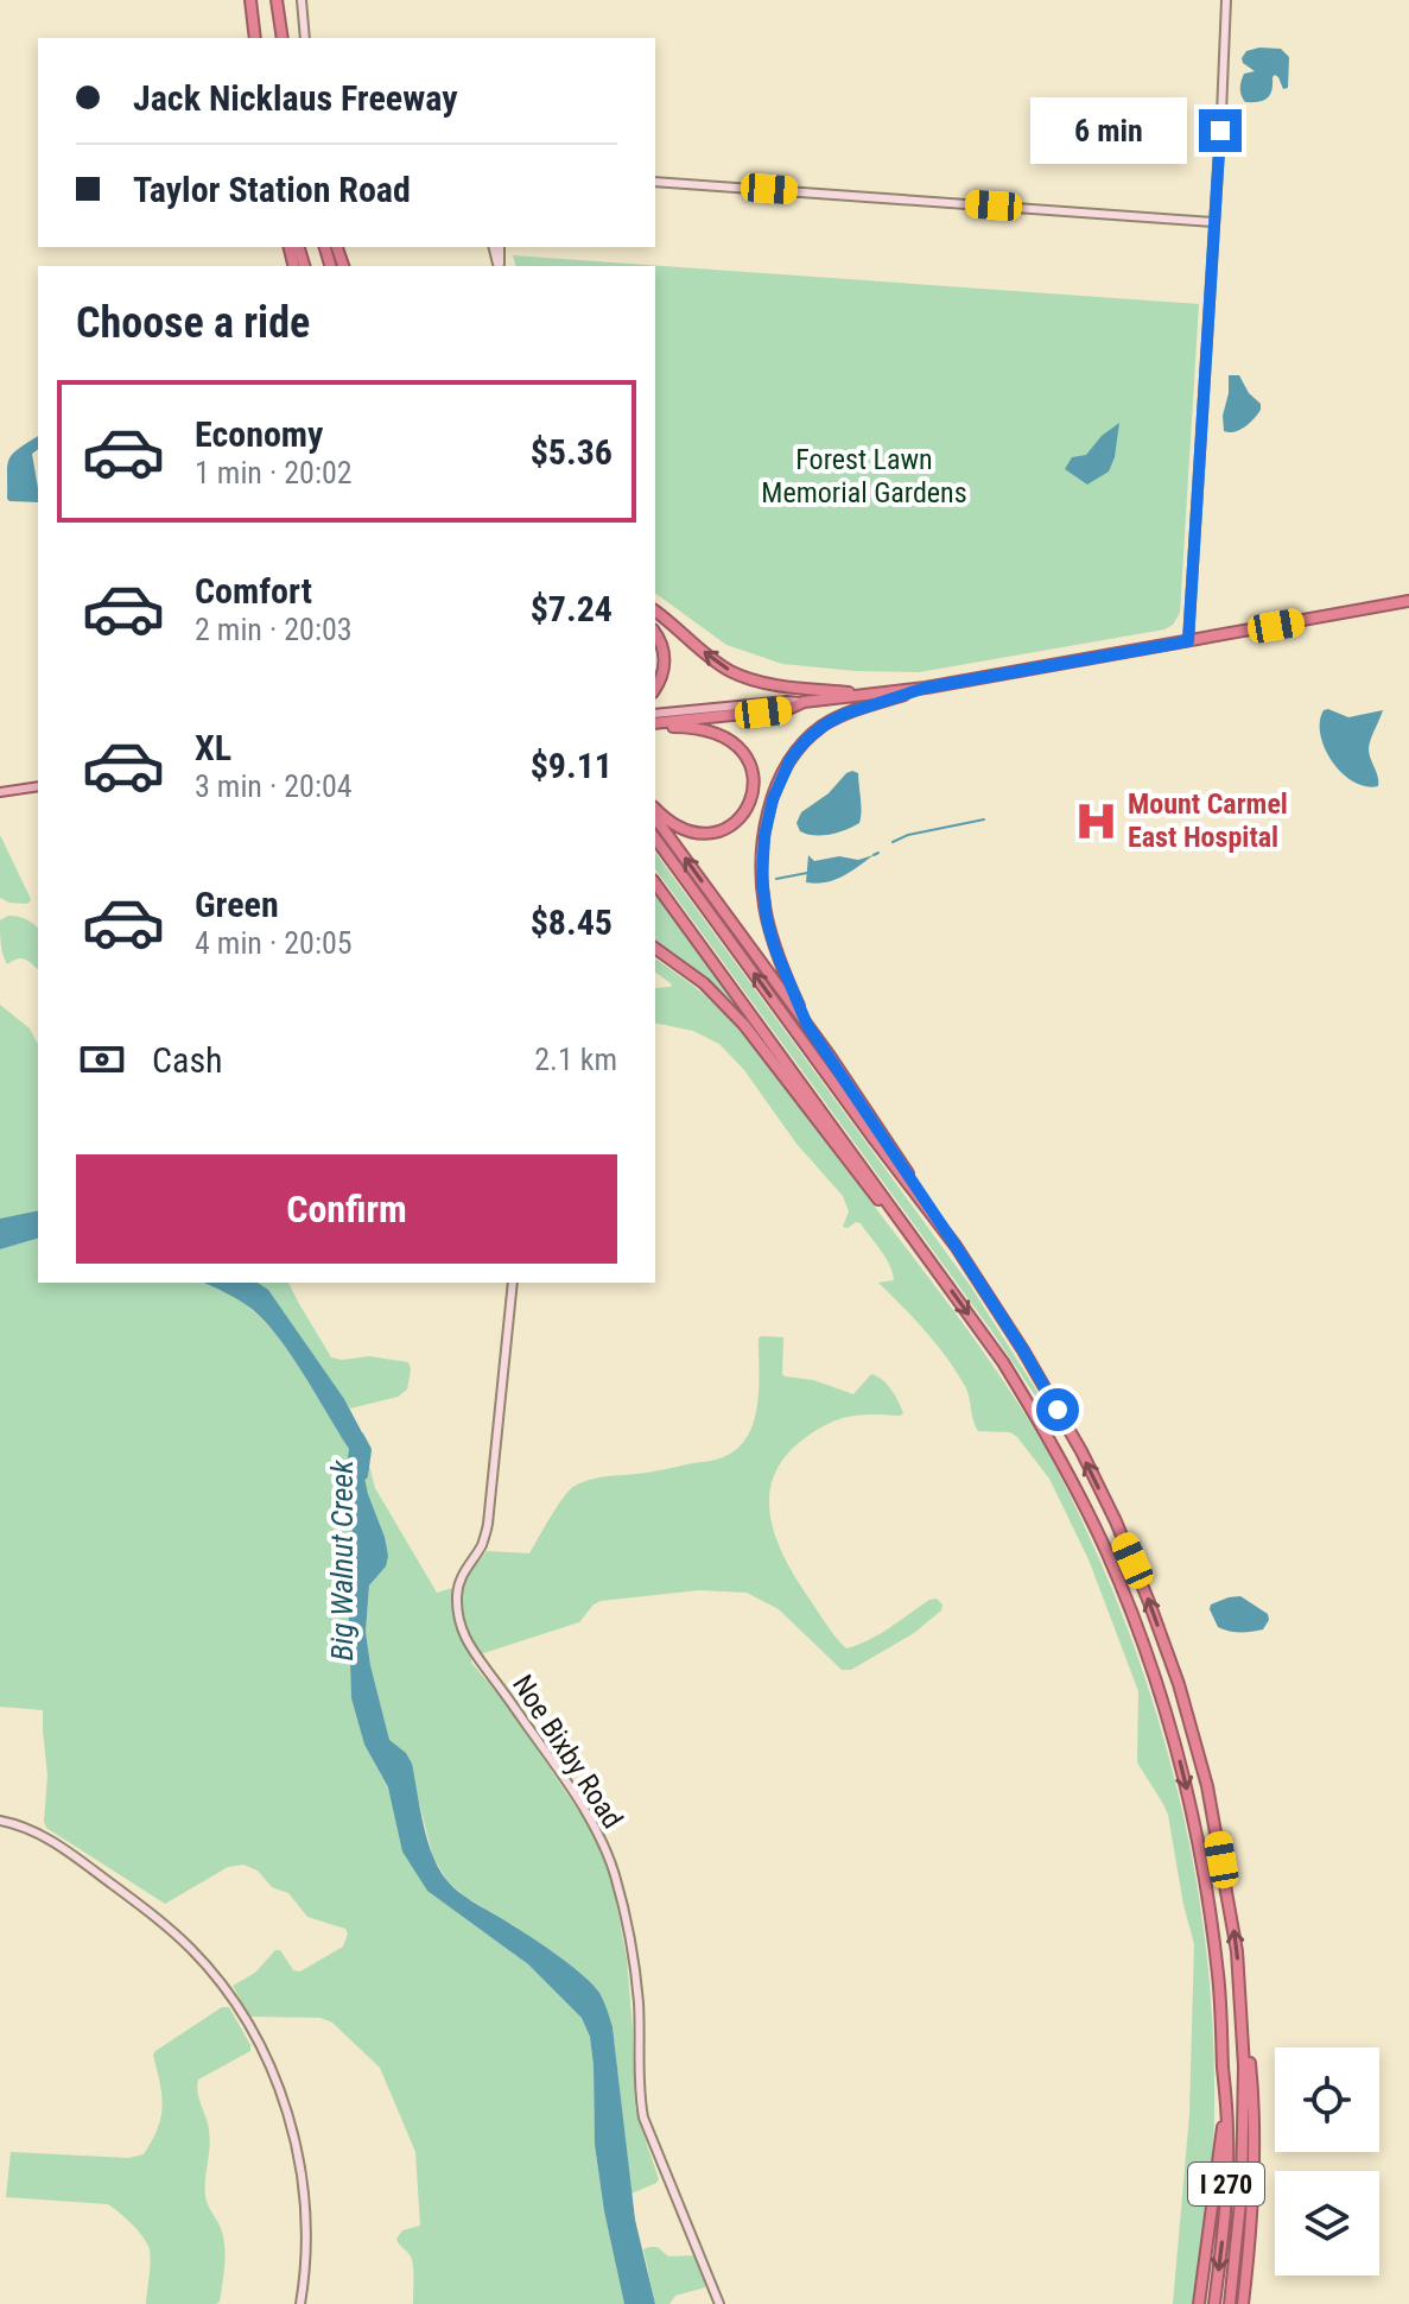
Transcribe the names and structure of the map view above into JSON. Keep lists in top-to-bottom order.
{
  "streets": {
    "highway": ["I 270"],
    "street": ["Noe Bixby Road"]
  },
  "water": ["Big Walnut Creek"],
  "parks": ["Forest Lawn Memorial Gardens"],
  "places": {
    "hospital": ["Mount Carmel East Hospital"]
  },
  "page": {
    "banner": ["Jack Nicklaus Freeway", "Taylor Station Road"],
    "bubble": "6 min",
    "heading": "Choose a ride",
    "list": [
      {
        "name": "Economy",
        "note": "1 min · 20:02",
        "value": "$5.36"
      },
      {
        "name": "Comfort",
        "note": "2 min · 20:03",
        "value": "$7.24"
      },
      {
        "name": "XL",
        "note": "3 min · 20:04",
        "value": "$9.11"
      },
      {
        "name": "Green",
        "note": "4 min · 20:05",
        "value": "$8.45"
      }
    ],
    "pay": ["Cash", "2.1 km"],
    "buttons": "Confirm"
  }
}
